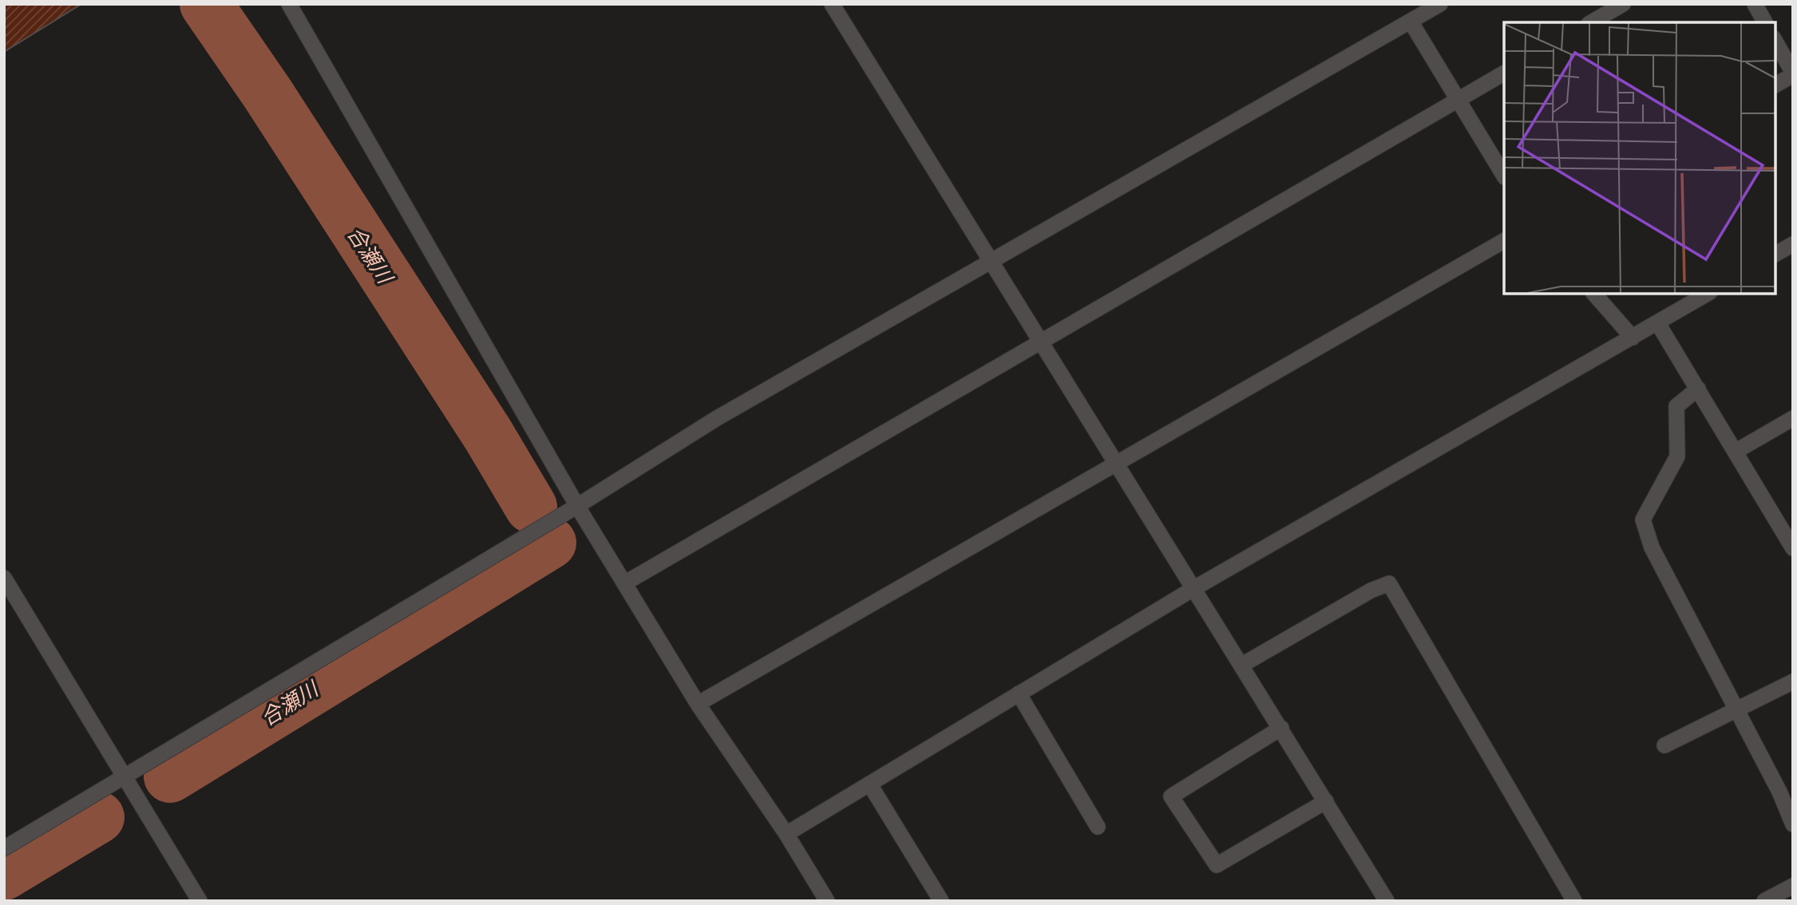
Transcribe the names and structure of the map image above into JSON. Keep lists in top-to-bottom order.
{
  "water": ["合瀬川"]
}
